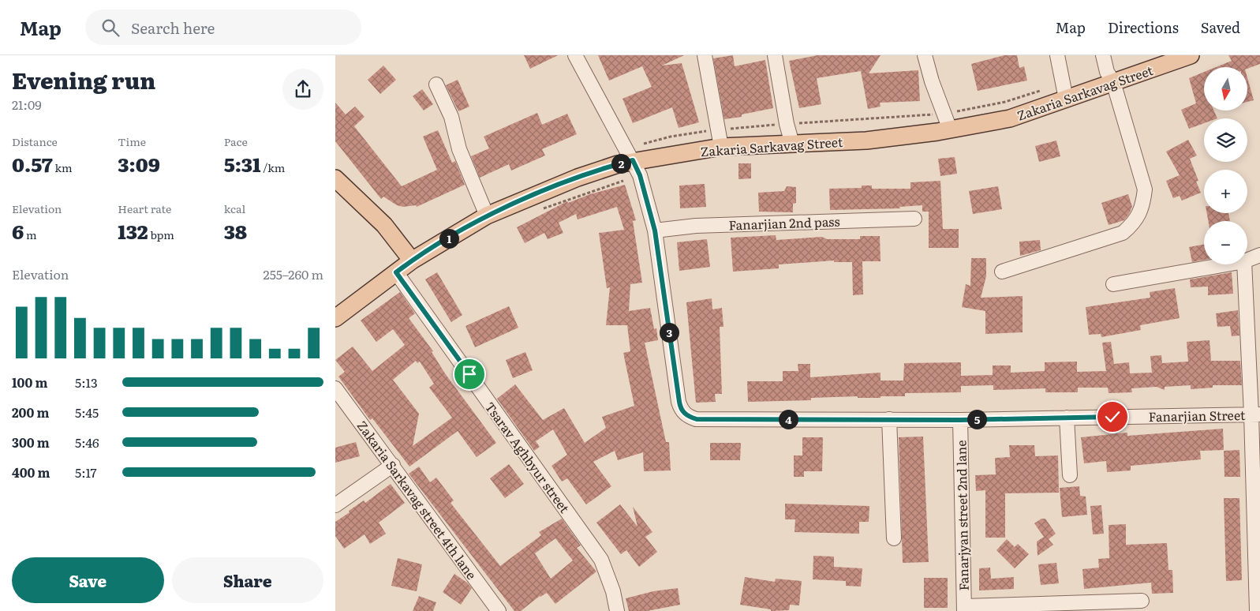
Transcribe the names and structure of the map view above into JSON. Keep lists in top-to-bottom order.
{
  "streets": {
    "main road": ["Zakaria Sarkavag Street"],
    "street": [
      "Fanarjian 2nd pass",
      "Fanarjian Street",
      "Tsarav Aghbyur street",
      "Zakaria Sarkavag street 4th lane",
      "Fanarjyan street 2nd lane"
    ]
  },
  "crossings": [
    ["Zakaria Sarkavag Street", "Fanarjian Street"],
    ["Zakaria Sarkavag Street", "Tsarav Aghbyur street"],
    ["Fanarjian 2nd pass", "Fanarjian Street"],
    ["Fanarjian Street", "Fanarjyan street 2nd lane"]
  ],
  "north": "bottom",
  "page": {
    "header": "Map",
    "search": "Search here",
    "nav": ["Map", "Directions", "Saved"],
    "heading": ["Evening run", "21:09"],
    "map_buttons": ["+", "−"],
    "stats": [
      ["Distance", "0.57 km"],
      ["Time", "3:09"],
      ["Pace", "5:31 /km"],
      ["Elevation", "6 m"],
      ["Heart rate", "132 bpm"],
      ["kcal", "38"]
    ],
    "pins": [
      "2",
      "1",
      "3",
      "4",
      "5"
    ],
    "chart": ["Elevation", "255–260 m"],
    "list": [
      {
        "name": "100 m",
        "note": "5:13"
      },
      {
        "name": "200 m",
        "note": "5:45"
      },
      {
        "name": "300 m",
        "note": "5:46"
      },
      {
        "name": "400 m",
        "note": "5:17"
      }
    ],
    "buttons": ["Save", "Share"]
  }
}
